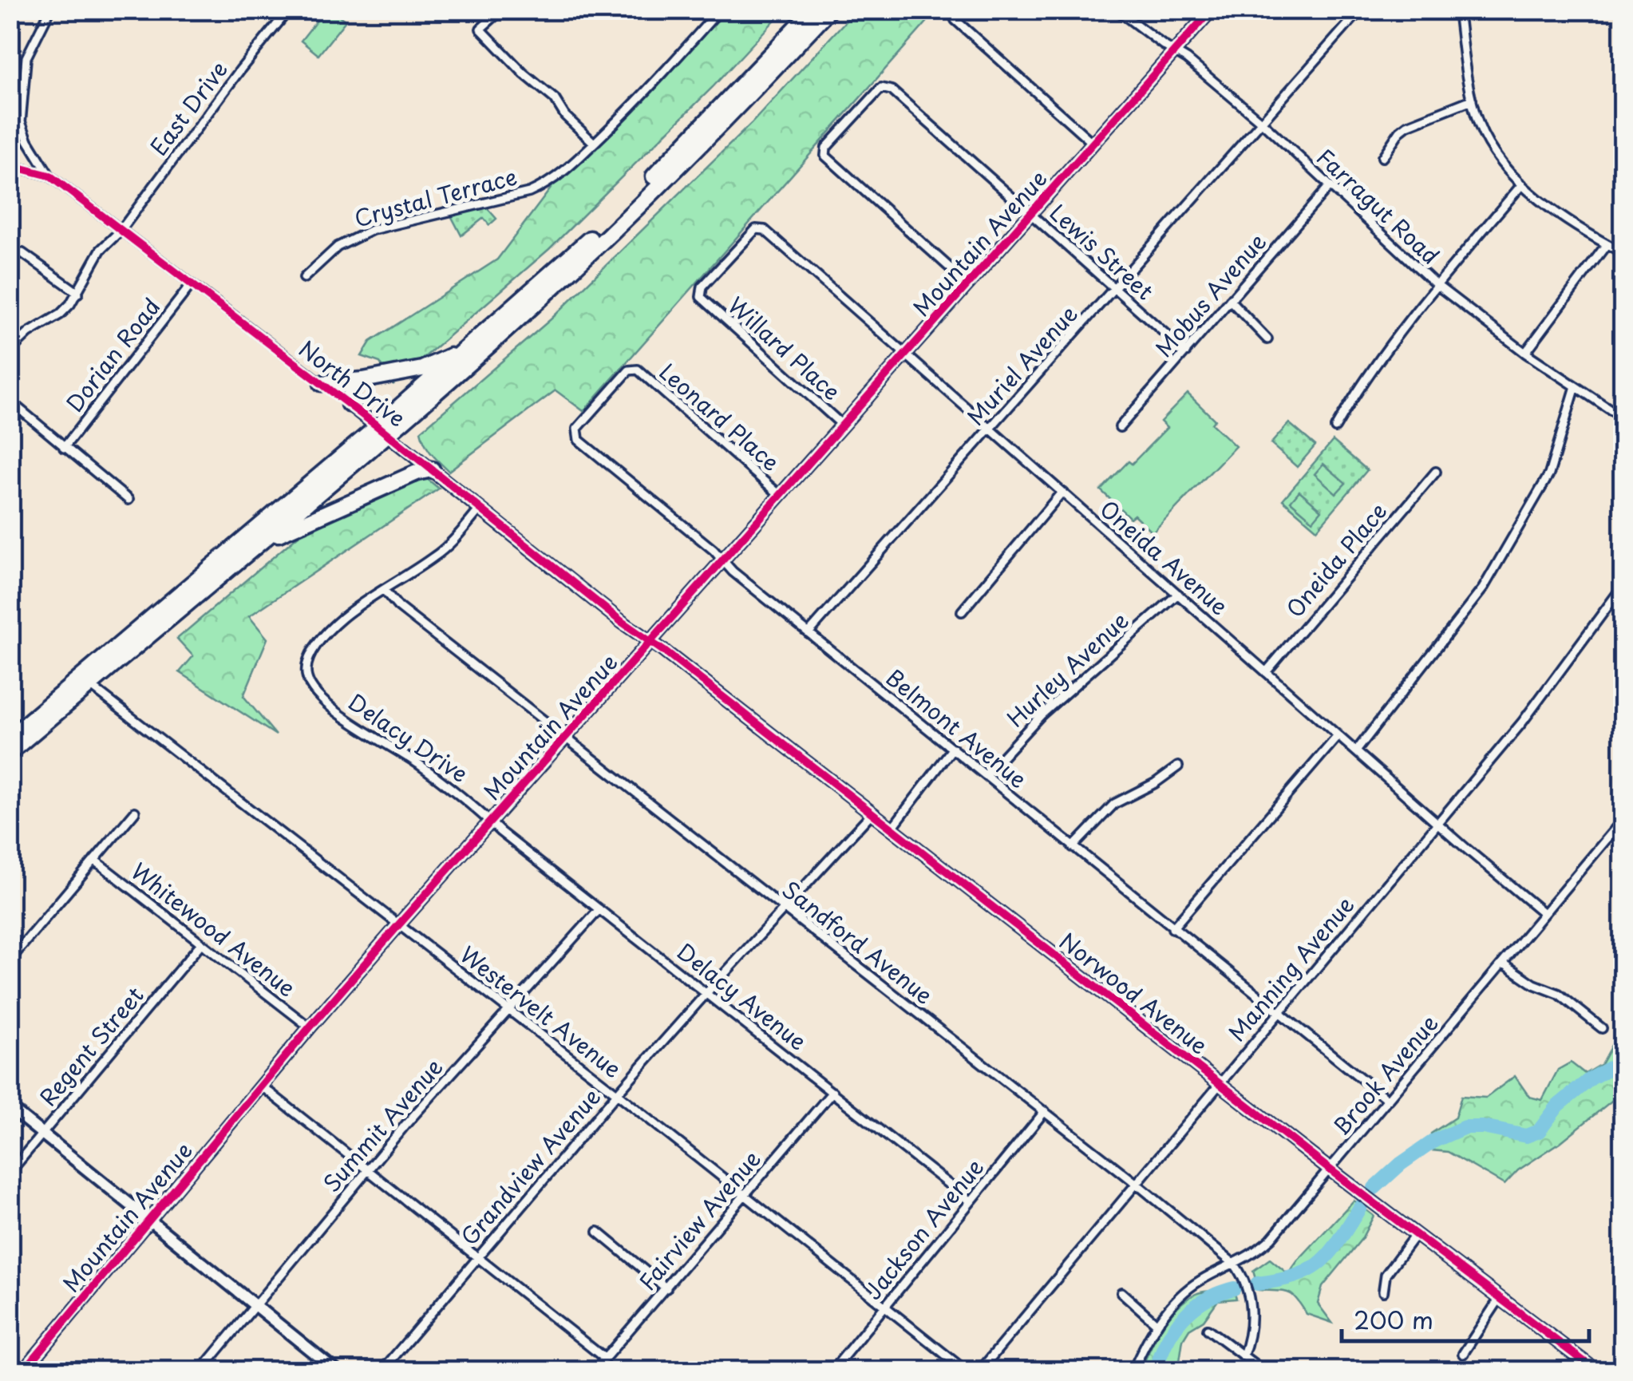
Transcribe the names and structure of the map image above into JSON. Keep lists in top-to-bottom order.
{
  "streets": {
    "street": [
      "East Drive",
      "Crystal Terrace",
      "Farragut Road",
      "Mountain Avenue",
      "Lewis Street",
      "Mobus Avenue",
      "Willard Place",
      "Dorian Road",
      "Muriel Avenue",
      "North Drive",
      "Leonard Place",
      "Oneida Avenue",
      "Oneida Place",
      "Hurley Avenue",
      "Belmont Avenue",
      "Delacy Drive",
      "Whitewood Avenue",
      "Sandford Avenue",
      "Manning Avenue",
      "Norwood Avenue",
      "Delacy Avenue",
      "Westervelt Avenue",
      "Regent Street",
      "Brook Avenue",
      "Summit Avenue",
      "Grandview Avenue",
      "Fairview Avenue",
      "Jackson Avenue"
    ]
  },
  "crossings": [
    ["East Drive", "North Drive"],
    ["Farragut Road", "Mountain Avenue"],
    ["Farragut Road", "Mobus Avenue"],
    ["Farragut Road", "Muriel Avenue"],
    ["Mountain Avenue", "Lewis Street"],
    ["Mountain Avenue", "Willard Place"],
    ["Mountain Avenue", "North Drive"],
    ["Mountain Avenue", "Leonard Place"],
    ["Mountain Avenue", "Oneida Avenue"],
    ["Mountain Avenue", "Belmont Avenue"],
    ["Mountain Avenue", "Delacy Drive"],
    ["Mountain Avenue", "Whitewood Avenue"],
    ["Mountain Avenue", "Sandford Avenue"],
    ["Mountain Avenue", "Norwood Avenue"],
    ["Mountain Avenue", "Delacy Avenue"],
    ["Mountain Avenue", "Westervelt Avenue"],
    ["Lewis Street", "Mobus Avenue"],
    ["Lewis Street", "Muriel Avenue"],
    ["Willard Place", "Oneida Avenue"],
    ["Dorian Road", "North Drive"],
    ["Muriel Avenue", "Oneida Avenue"],
    ["Muriel Avenue", "Belmont Avenue"],
    ["North Drive", "Norwood Avenue"],
    ["Leonard Place", "Belmont Avenue"],
    ["Oneida Avenue", "Oneida Place"],
    ["Oneida Avenue", "Hurley Avenue"],
    ["Oneida Avenue", "Manning Avenue"],
    ["Oneida Avenue", "Brook Avenue"],
    ["Hurley Avenue", "Belmont Avenue"],
    ["Belmont Avenue", "Manning Avenue"],
    ["Belmont Avenue", "Brook Avenue"],
    ["Delacy Drive", "Sandford Avenue"],
    ["Delacy Drive", "Delacy Avenue"],
    ["Whitewood Avenue", "Regent Street"],
    ["Sandford Avenue", "Manning Avenue"],
    ["Sandford Avenue", "Brook Avenue"],
    ["Sandford Avenue", "Grandview Avenue"],
    ["Sandford Avenue", "Jackson Avenue"],
    ["Manning Avenue", "Norwood Avenue"],
    ["Norwood Avenue", "Brook Avenue"],
    ["Norwood Avenue", "Grandview Avenue"],
    ["Delacy Avenue", "Summit Avenue"],
    ["Delacy Avenue", "Grandview Avenue"],
    ["Delacy Avenue", "Fairview Avenue"],
    ["Delacy Avenue", "Jackson Avenue"],
    ["Westervelt Avenue", "Summit Avenue"],
    ["Westervelt Avenue", "Grandview Avenue"],
    ["Westervelt Avenue", "Fairview Avenue"],
    ["Westervelt Avenue", "Jackson Avenue"]
  ],
  "scale_bar": "200 m"
}
